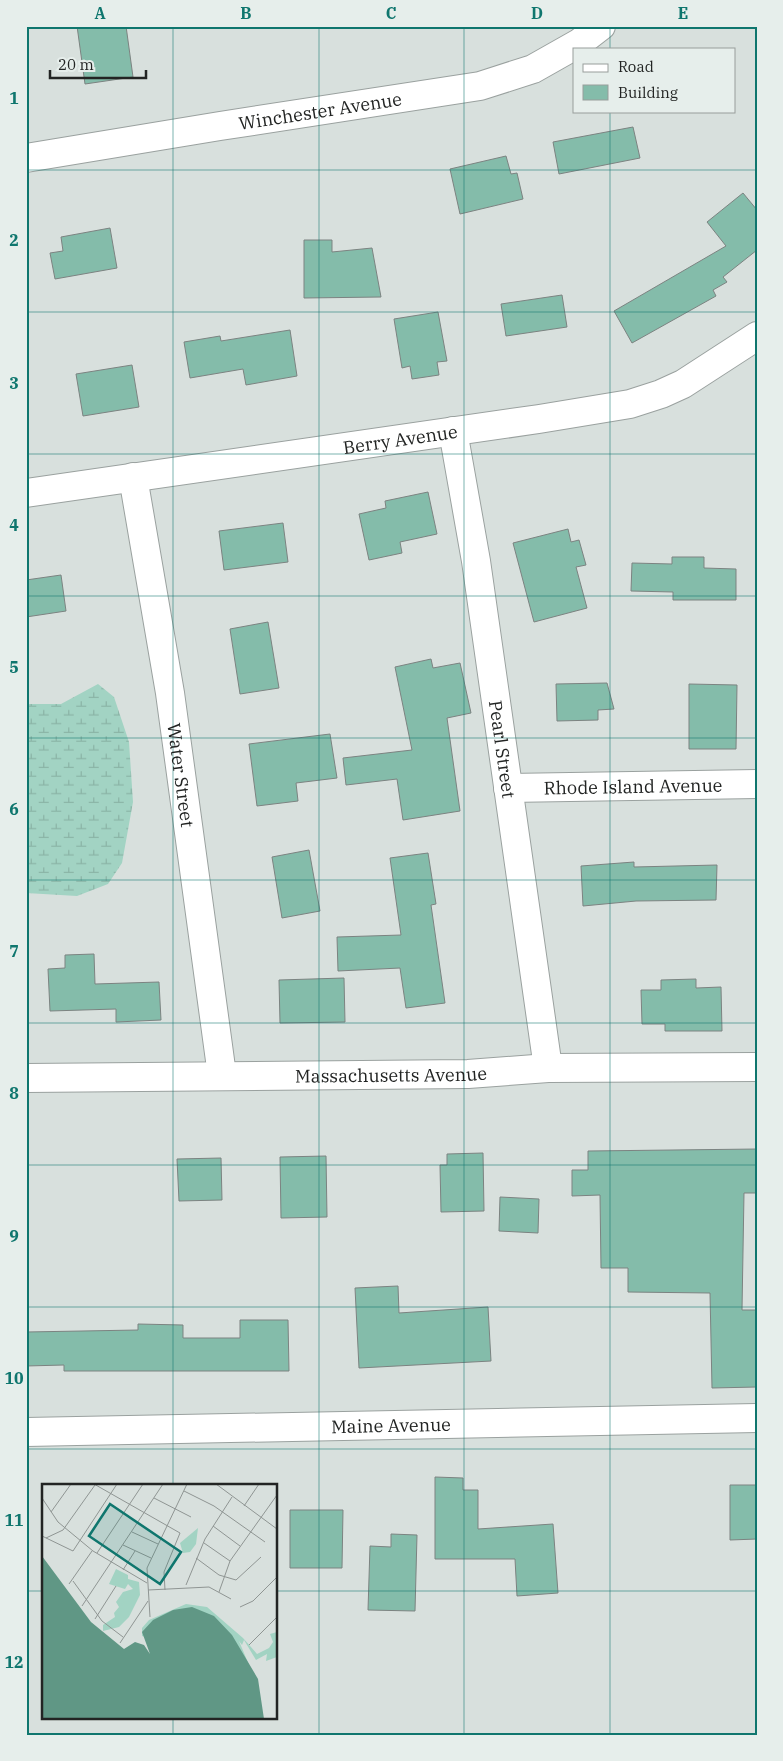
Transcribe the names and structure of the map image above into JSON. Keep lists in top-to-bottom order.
{
  "streets": {
    "street": [
      "Winchester Avenue",
      "Berry Avenue",
      "Pearl Street",
      "Water Street",
      "Rhode Island Avenue",
      "Massachusetts Avenue",
      "Maine Avenue"
    ]
  },
  "crossings": [
    ["Berry Avenue", "Pearl Street"],
    ["Berry Avenue", "Water Street"],
    ["Pearl Street", "Rhode Island Avenue"],
    ["Pearl Street", "Massachusetts Avenue"],
    ["Water Street", "Massachusetts Avenue"]
  ],
  "legend": ["Road", "Building"],
  "scale_bar": "20 m",
  "grid": {
    "columns": [
      "A",
      "B",
      "C",
      "D",
      "E"
    ],
    "rows": [
      "1",
      "2",
      "3",
      "4",
      "5",
      "6",
      "7",
      "8",
      "9",
      "10",
      "11",
      "12"
    ]
  }
}
